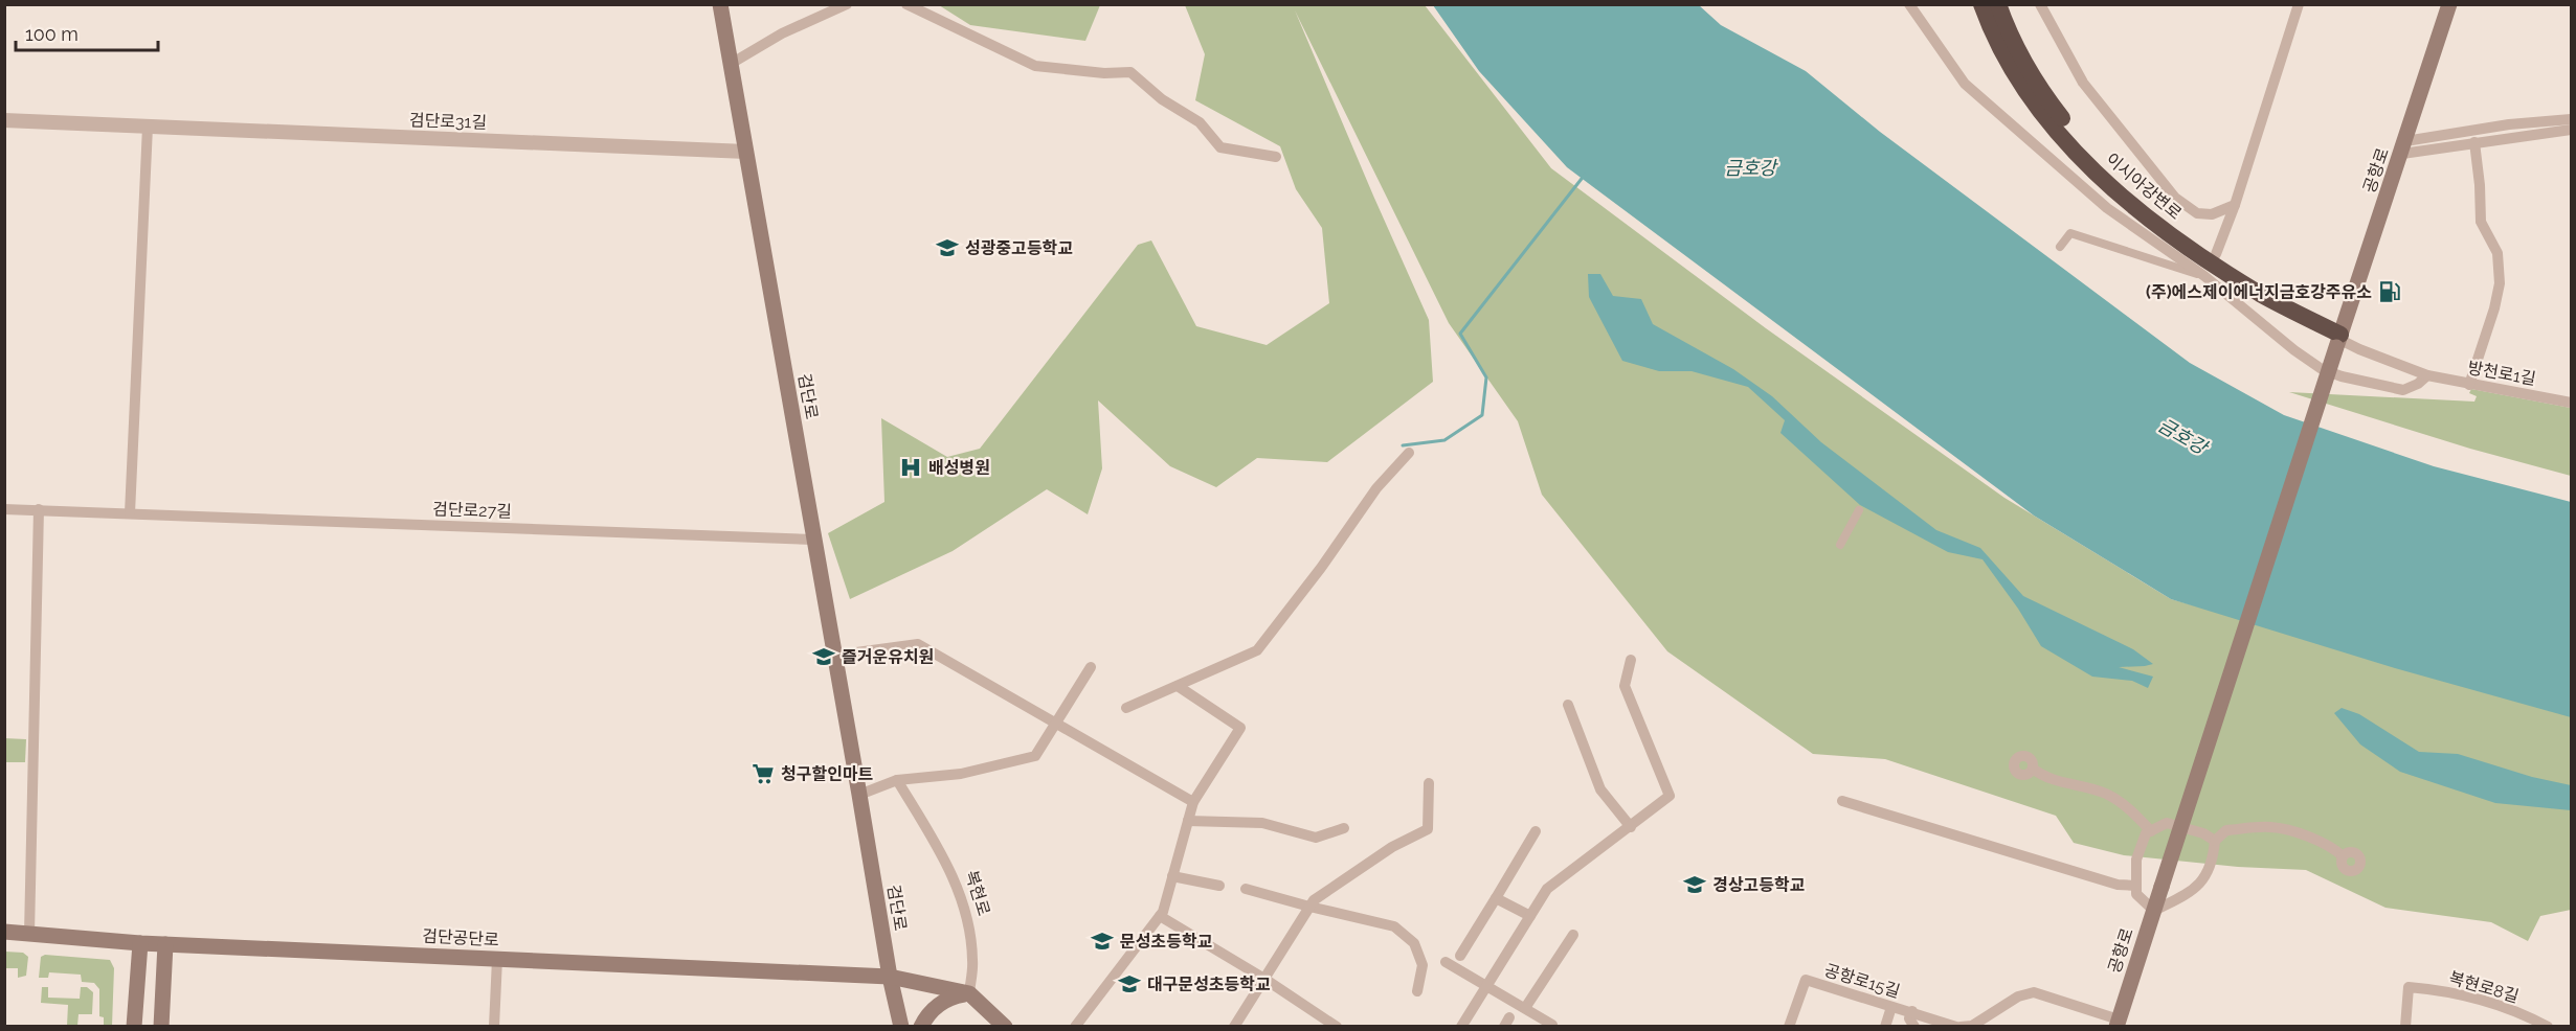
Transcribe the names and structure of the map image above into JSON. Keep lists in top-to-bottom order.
{
  "streets": {
    "highway": ["이시아강변로"],
    "main road": ["공항로", "검단로", "검단공단로"],
    "street": [
      "검단로31길",
      "방천로1길",
      "검단로27길",
      "복현로",
      "공항로15길",
      "복현로8길"
    ]
  },
  "crossings": [
    ["검단로31길", "검단로"],
    ["공항로", "이시아강변로"],
    ["공항로", "방천로1길"],
    ["공항로", "공항로15길"],
    ["이시아강변로", "방천로1길"],
    ["검단로", "검단로27길"],
    ["검단로", "검단공단로"]
  ],
  "water": ["금호강"],
  "places": {
    "school or university": [
      "성광중고등학교",
      "즐거운유치원",
      "경상고등학교",
      "문성초등학교",
      "대구문성초등학교"
    ],
    "fuel station": ["(주)에스제이에너지금호강주유소"],
    "hospital": ["배성병원"],
    "supermarket": ["청구할인마트"]
  },
  "scale_bar": "100 m"
}
